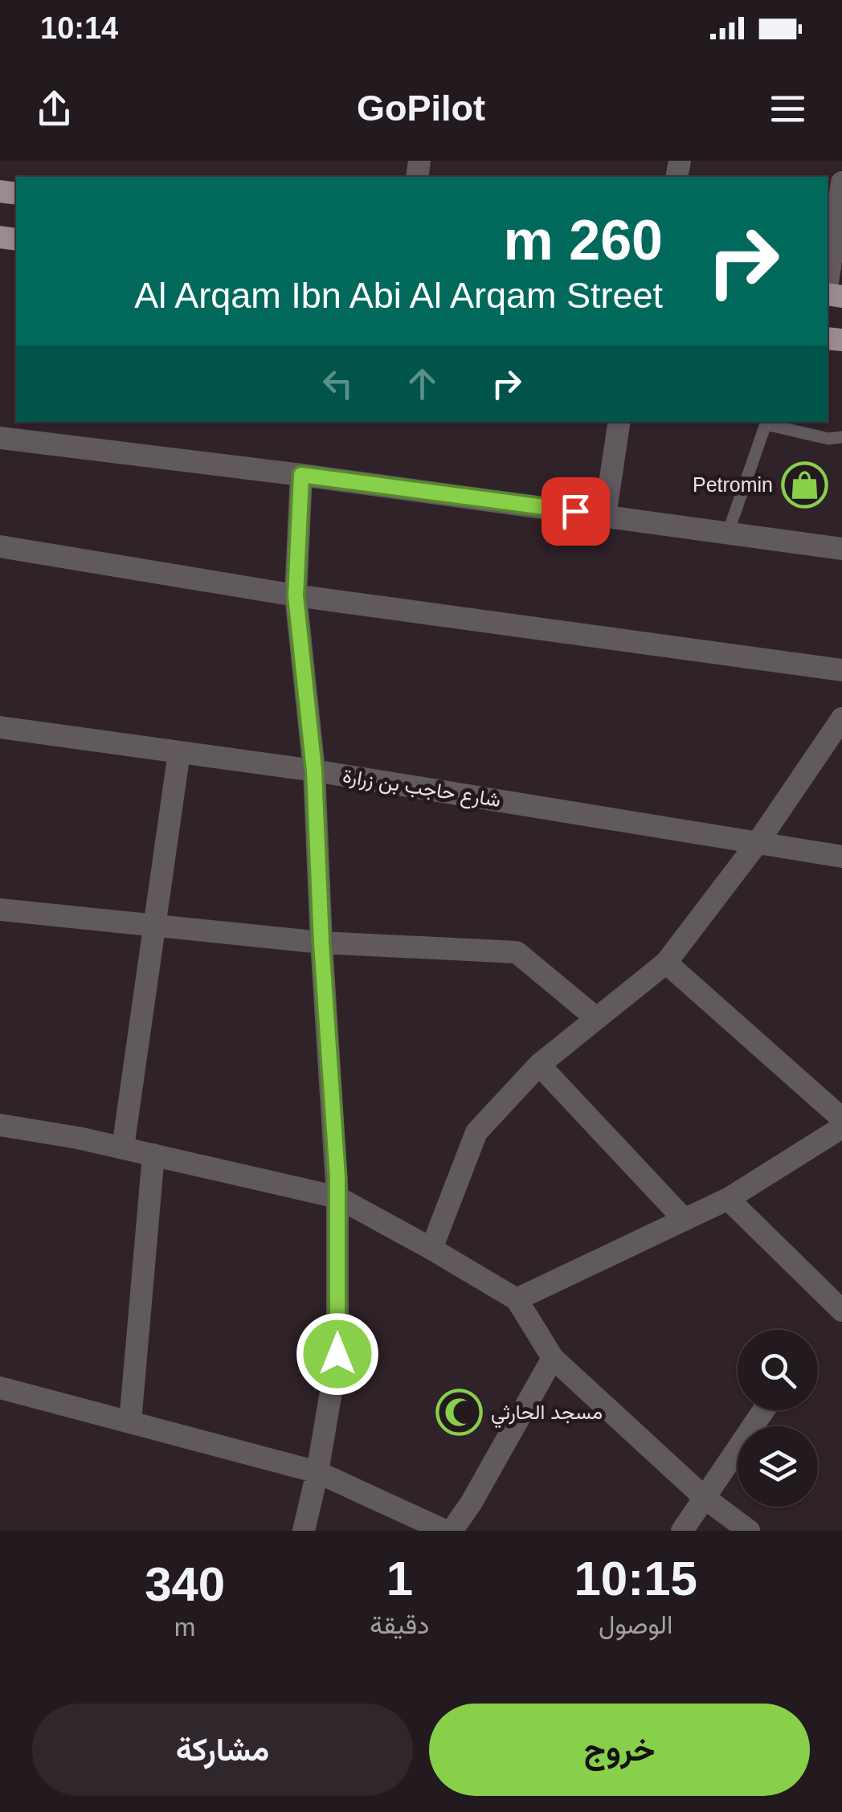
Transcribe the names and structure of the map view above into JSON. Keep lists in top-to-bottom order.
{
  "streets": {
    "street": ["شارع حاجب بن زرارة"]
  },
  "places": {
    "shop": ["Petromin"],
    "mosque": ["مسجد الحارثي"]
  },
  "page": {
    "status": "10:14",
    "header": "GoPilot",
    "turn": ["260 m", "Al Arqam Ibn Abi Al Arqam Street"],
    "eta": [
      "10:15",
      "الوصول",
      "1",
      "دقيقة",
      "340",
      "m"
    ],
    "buttons": ["خروج", "مشاركة"]
  }
}
